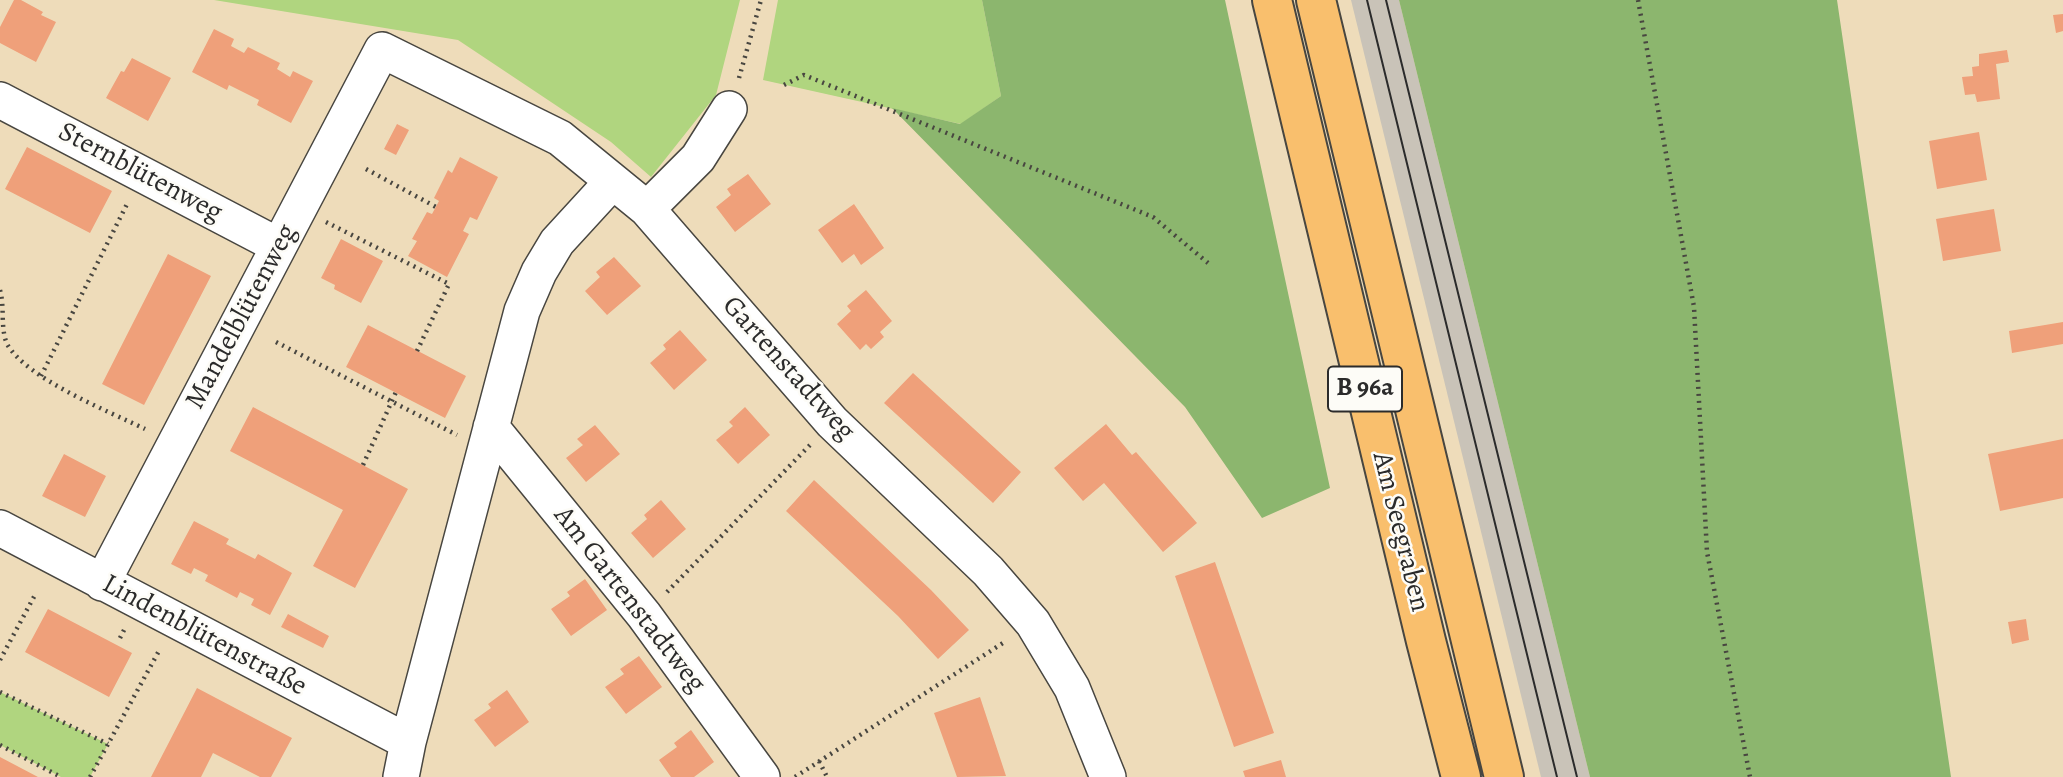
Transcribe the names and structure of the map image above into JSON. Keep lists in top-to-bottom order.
{
  "streets": {
    "main road": ["B 96a", "Am Seegraben"],
    "street": [
      "Sternblütenweg",
      "Mandelblütenweg",
      "Gartenstadtweg",
      "Am Gartenstadtweg",
      "Lindenblütenstraße"
    ]
  },
  "crossings": [
    ["Sternblütenweg", "Mandelblütenweg"],
    ["Mandelblütenweg", "Gartenstadtweg"],
    ["Mandelblütenweg", "Lindenblütenstraße"]
  ]
}
